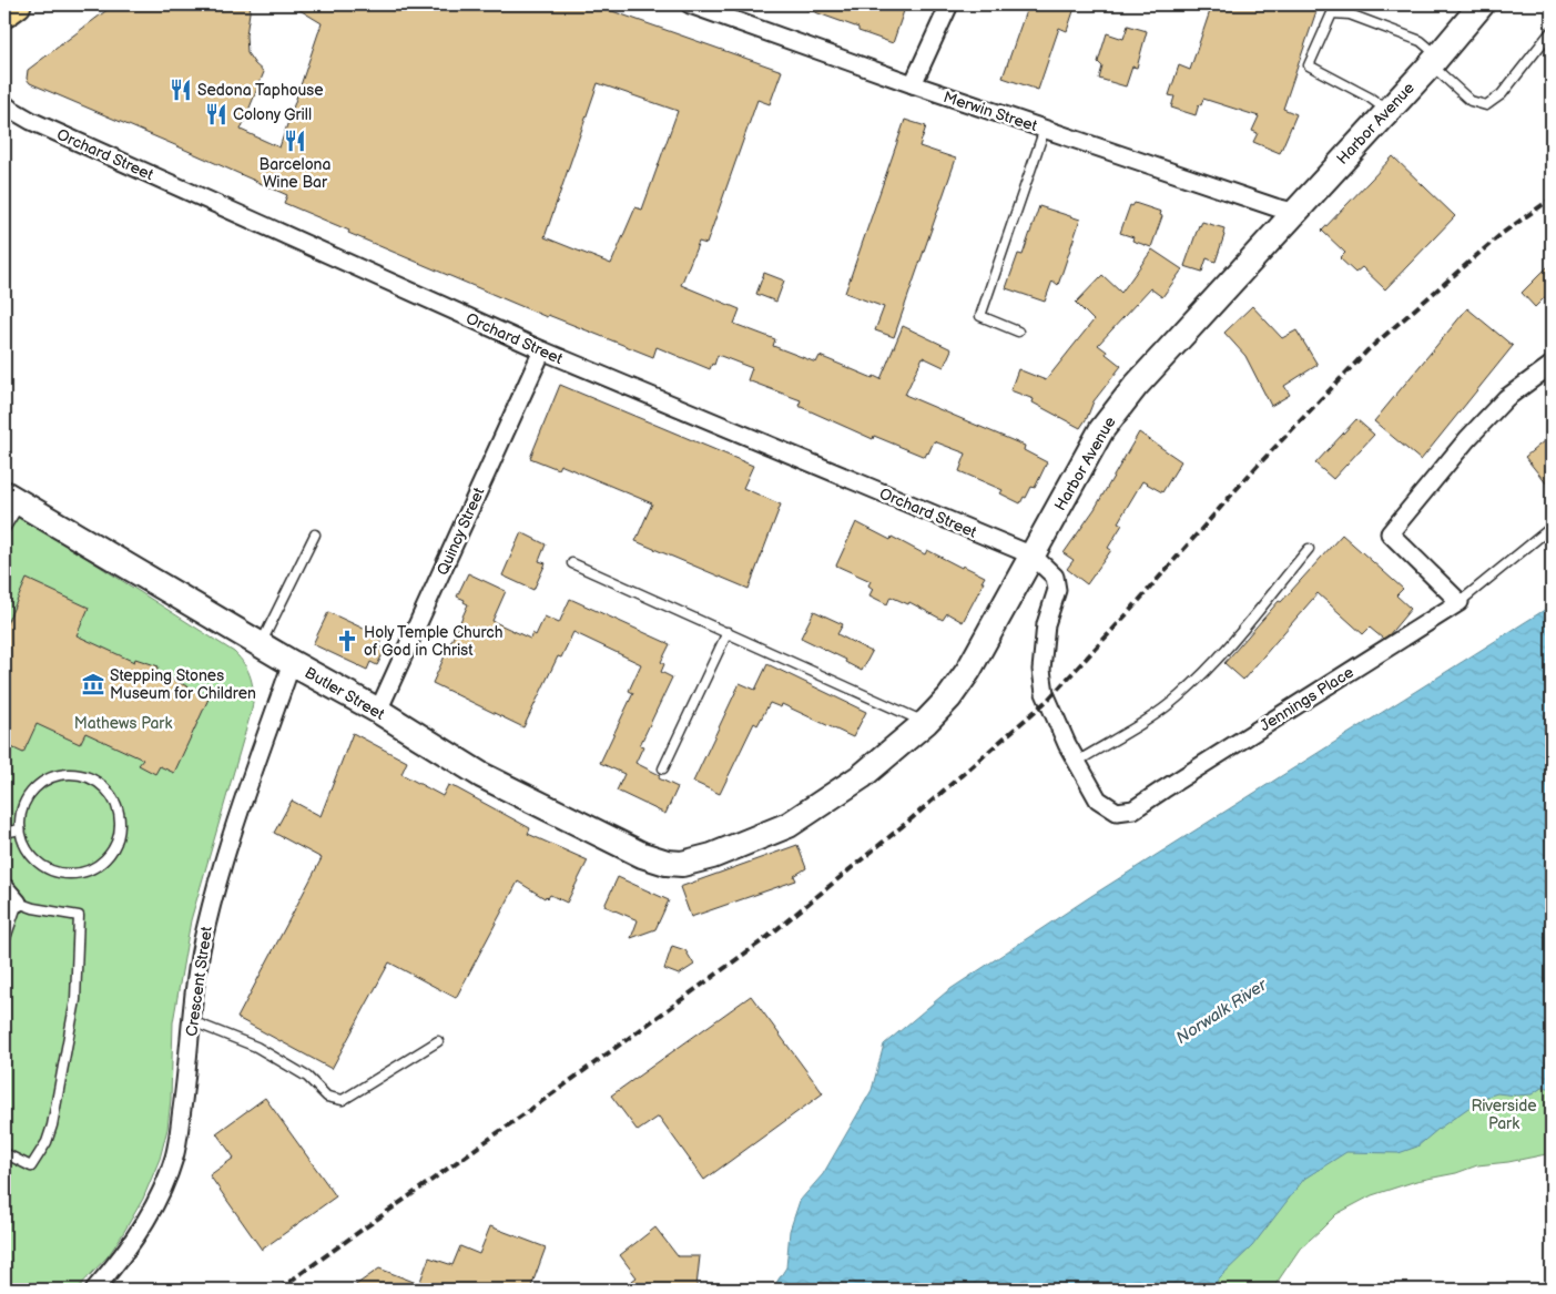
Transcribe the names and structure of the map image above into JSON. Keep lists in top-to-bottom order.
{
  "streets": {
    "main road": ["Harbor Avenue", "Butler Street"],
    "street": [
      "Merwin Street",
      "Orchard Street",
      "Quincy Street",
      "Jennings Place",
      "Crescent Street"
    ]
  },
  "crossings": [
    ["Merwin Street", "Harbor Avenue"],
    ["Harbor Avenue", "Orchard Street"],
    ["Harbor Avenue", "Butler Street"],
    ["Harbor Avenue", "Jennings Place"],
    ["Orchard Street", "Quincy Street"],
    ["Orchard Street", "Jennings Place"],
    ["Quincy Street", "Butler Street"],
    ["Butler Street", "Crescent Street"]
  ],
  "water": ["Norwalk River"],
  "parks": ["Mathews Park", "Riverside Park"],
  "places": {
    "restaurant": ["Sedona Taphouse", "Colony Grill", "Barcelona Wine Bar"],
    "church": ["Holy Temple Church of God in Christ"],
    "museum": ["Stepping Stones Museum for Children"]
  }
}
